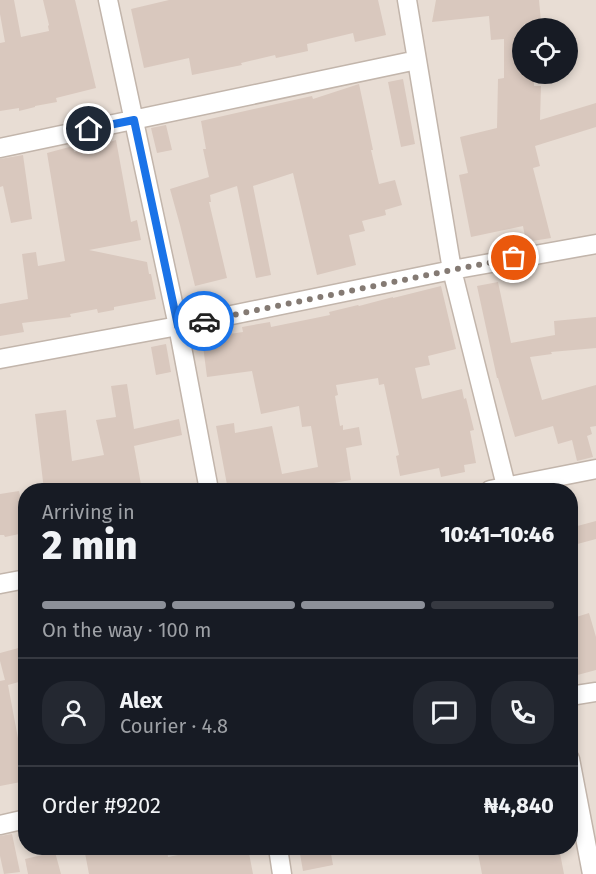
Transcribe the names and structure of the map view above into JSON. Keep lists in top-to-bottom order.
{
  "page": {
    "heading": ["2 min", "Arriving in", "10:41–10:46"],
    "panel": [
      "Alex",
      "Courier · 4.8",
      "Order #9202",
      "₦4,840"
    ],
    "bar": "On the way · 100 m"
  }
}
